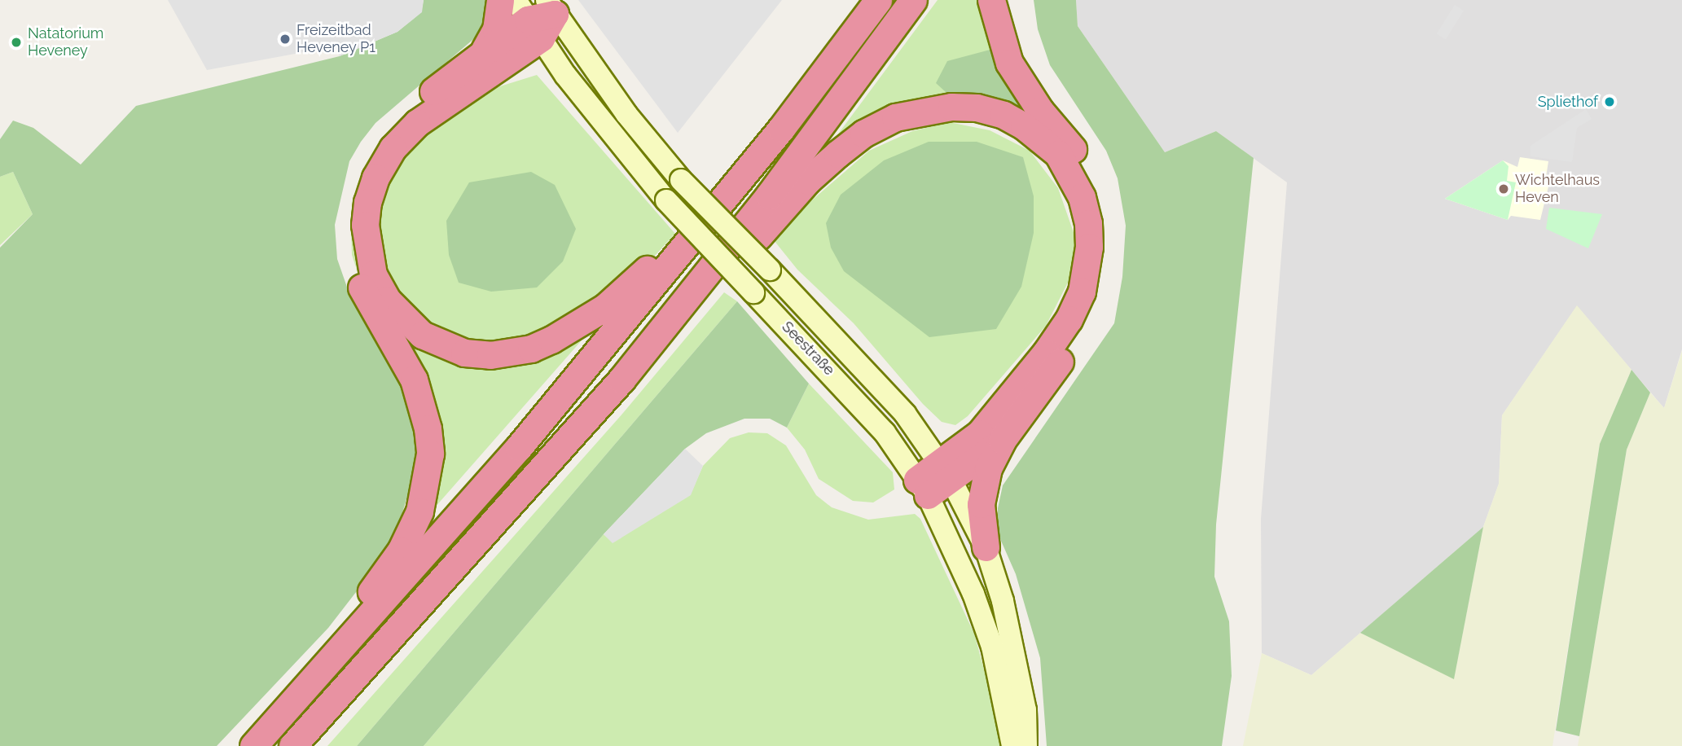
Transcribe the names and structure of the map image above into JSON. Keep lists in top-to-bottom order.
{
  "streets": {
    "main road": ["Seestraße"]
  },
  "places": [
    "Freizeitbad Heveney P1",
    "Natatorium Heveney",
    "Spliethof",
    "Wichtelhaus Heven"
  ]
}
